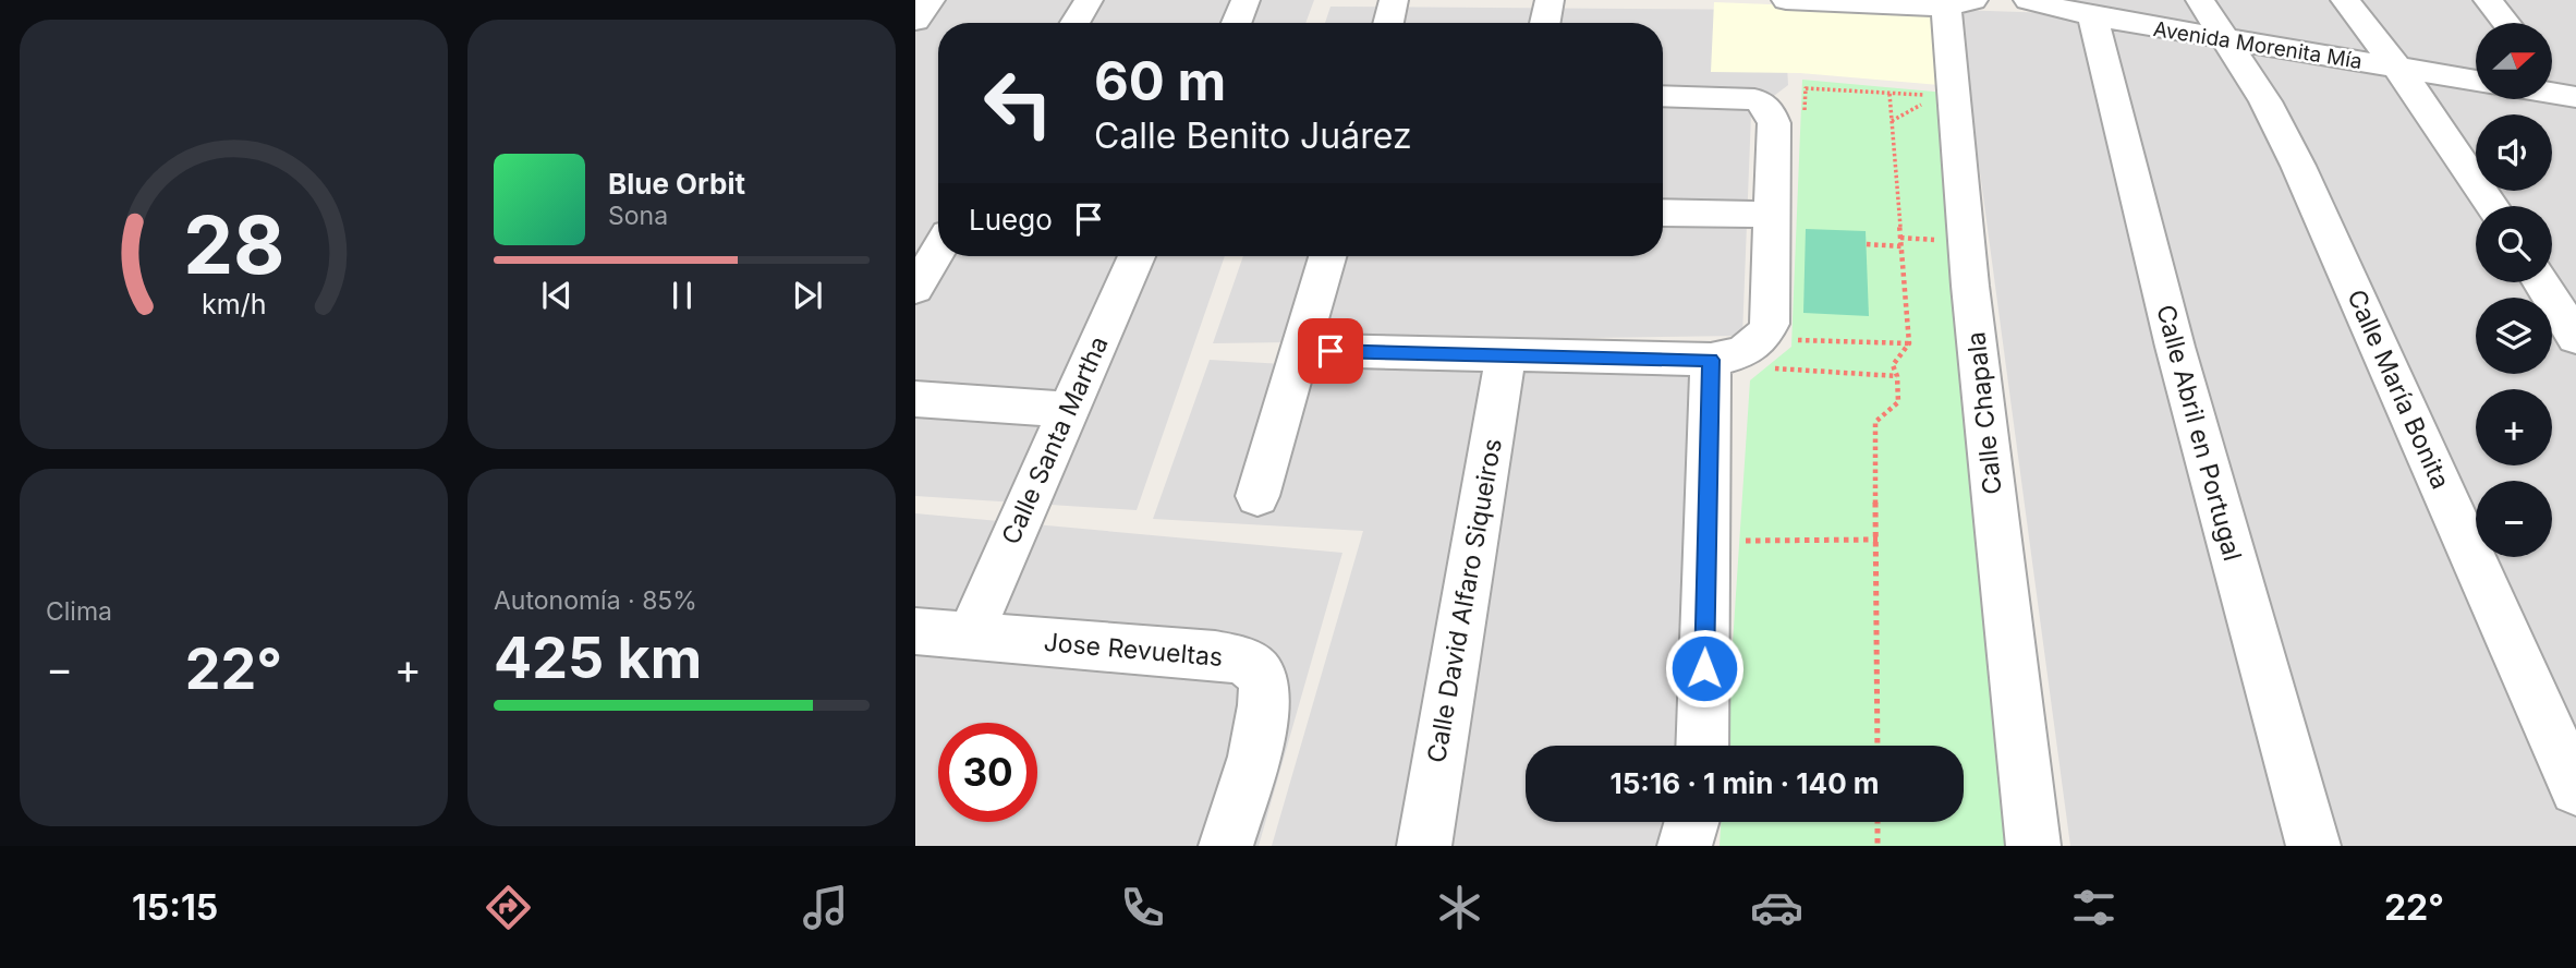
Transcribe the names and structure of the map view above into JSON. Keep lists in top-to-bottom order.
{
  "streets": {
    "street": [
      "Avenida Morenita Mía",
      "Calle María Bonita",
      "Calle Chapala",
      "Calle Abril en Portugal",
      "Calle Santa Martha",
      "Calle David Alfaro Siqueiros",
      "Jose Revueltas"
    ]
  },
  "crossings": [
    ["Avenida Morenita Mía", "Calle María Bonita"],
    ["Avenida Morenita Mía", "Calle Abril en Portugal"],
    ["Calle Santa Martha", "Jose Revueltas"]
  ],
  "north": "right",
  "page": {
    "map_buttons": ["+", "−"],
    "turn": ["60 m", "Calle Benito Juárez"],
    "song": ["Blue Orbit", "Sona"],
    "then": "Luego",
    "tile": [
      "Clima",
      ["Autonomía · 85%", "425 km"]
    ],
    "heat": ["−", "22°", "+"],
    "limit": "30",
    "trip": "15:16 · 1 min · 140 m",
    "tabs": ["15:15", "22°"],
    "gauge": ["28", "km/h"]
  }
}
